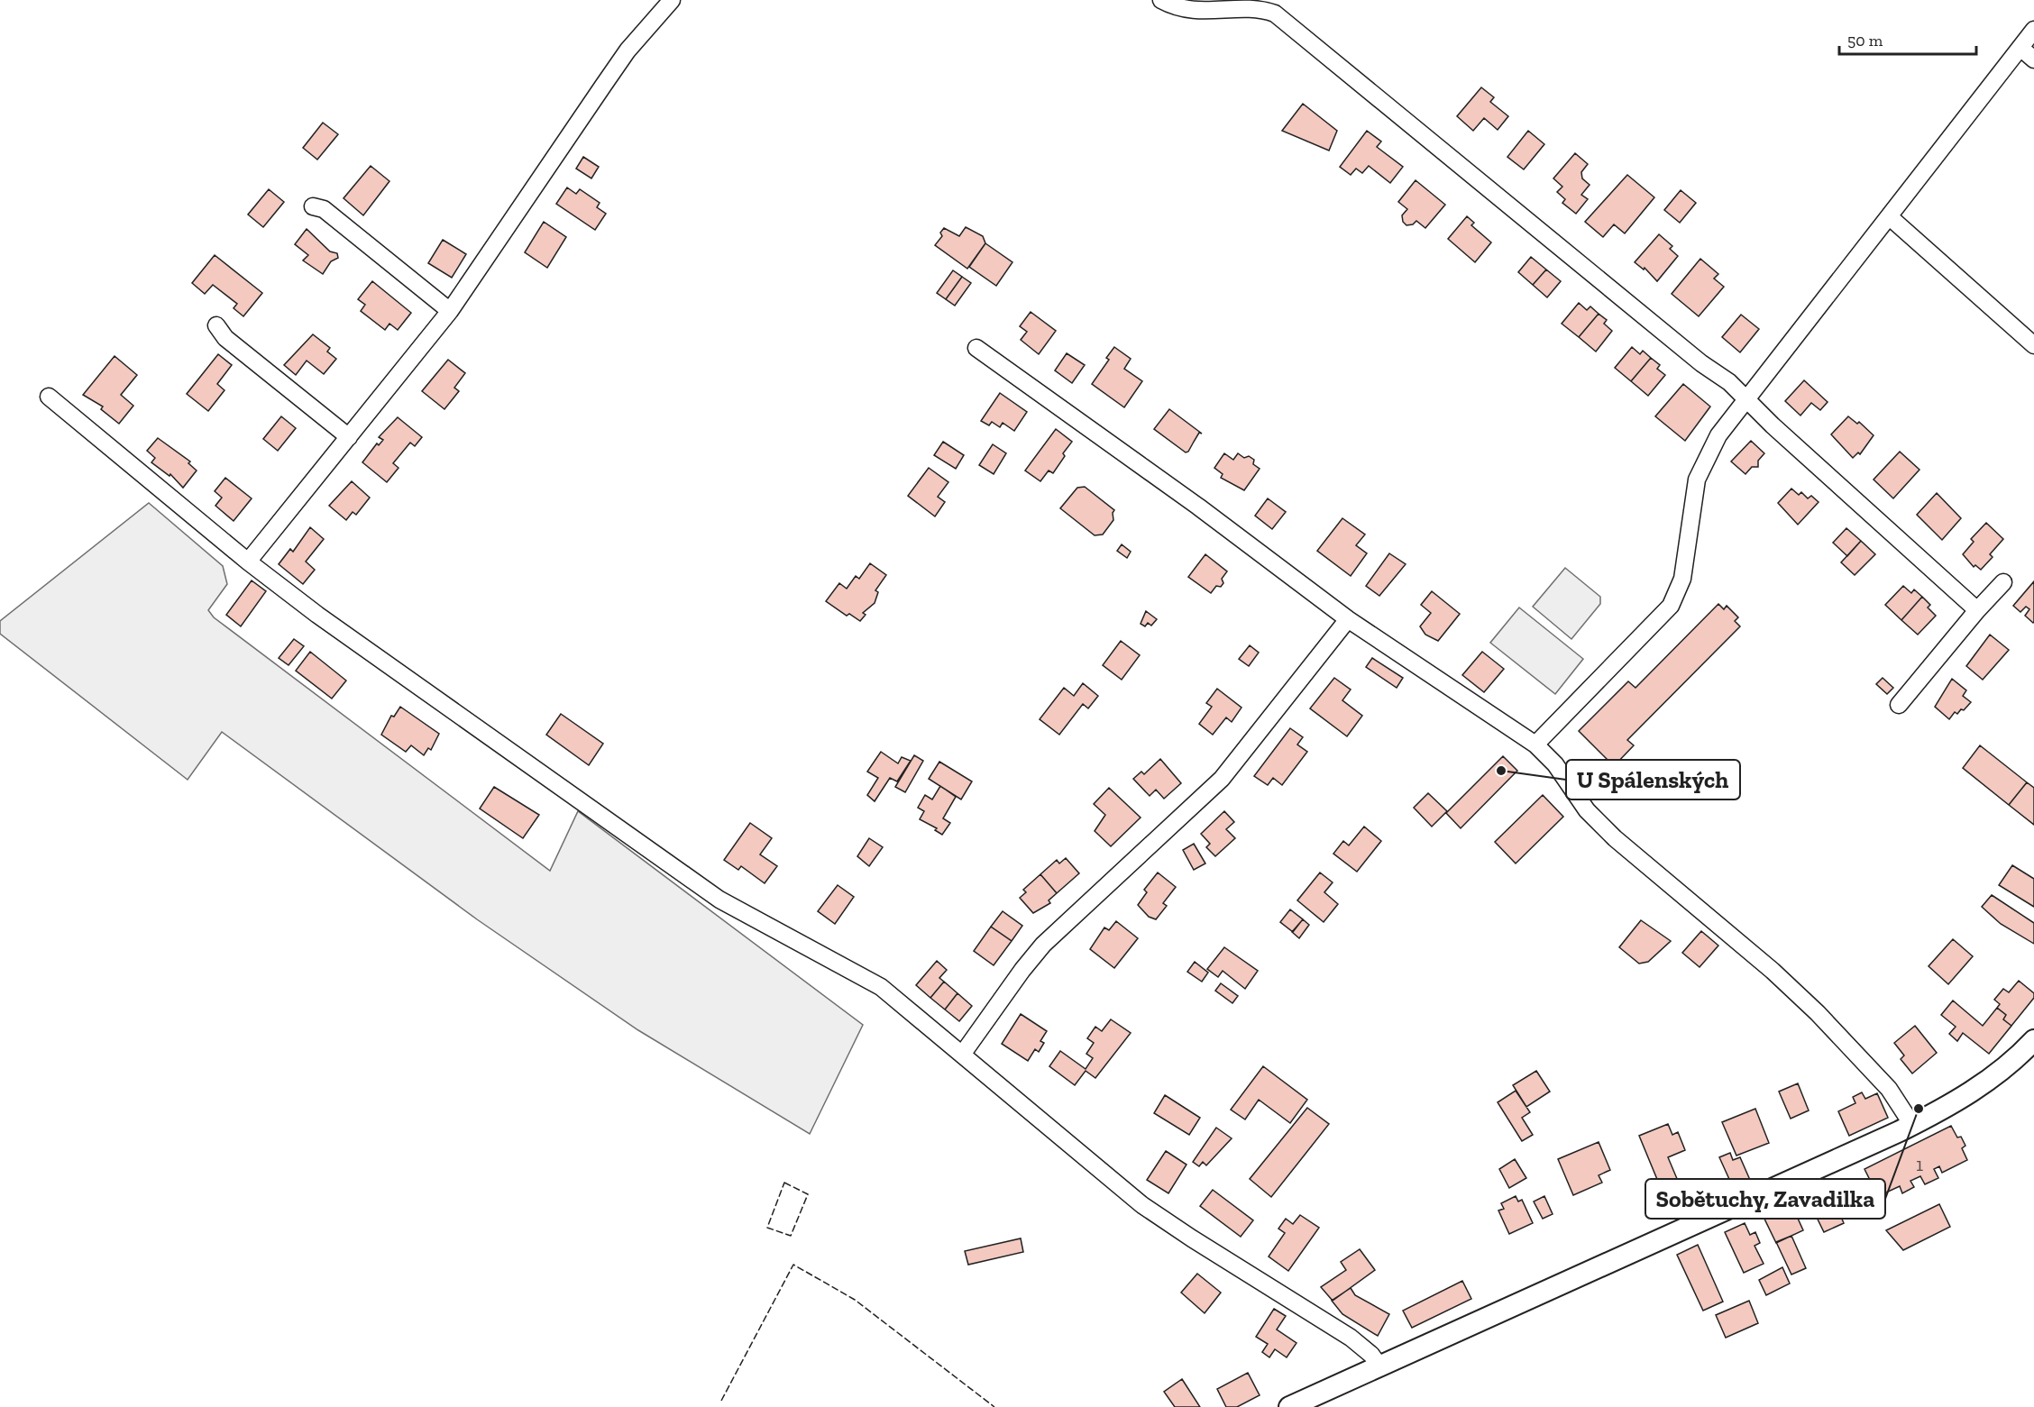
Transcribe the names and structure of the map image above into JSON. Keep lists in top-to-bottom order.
{
  "places": ["U Spálenských", "Sobětuchy, Zavadilka"],
  "house_numbers": ["1"],
  "scale_bar": "50 m"
}
